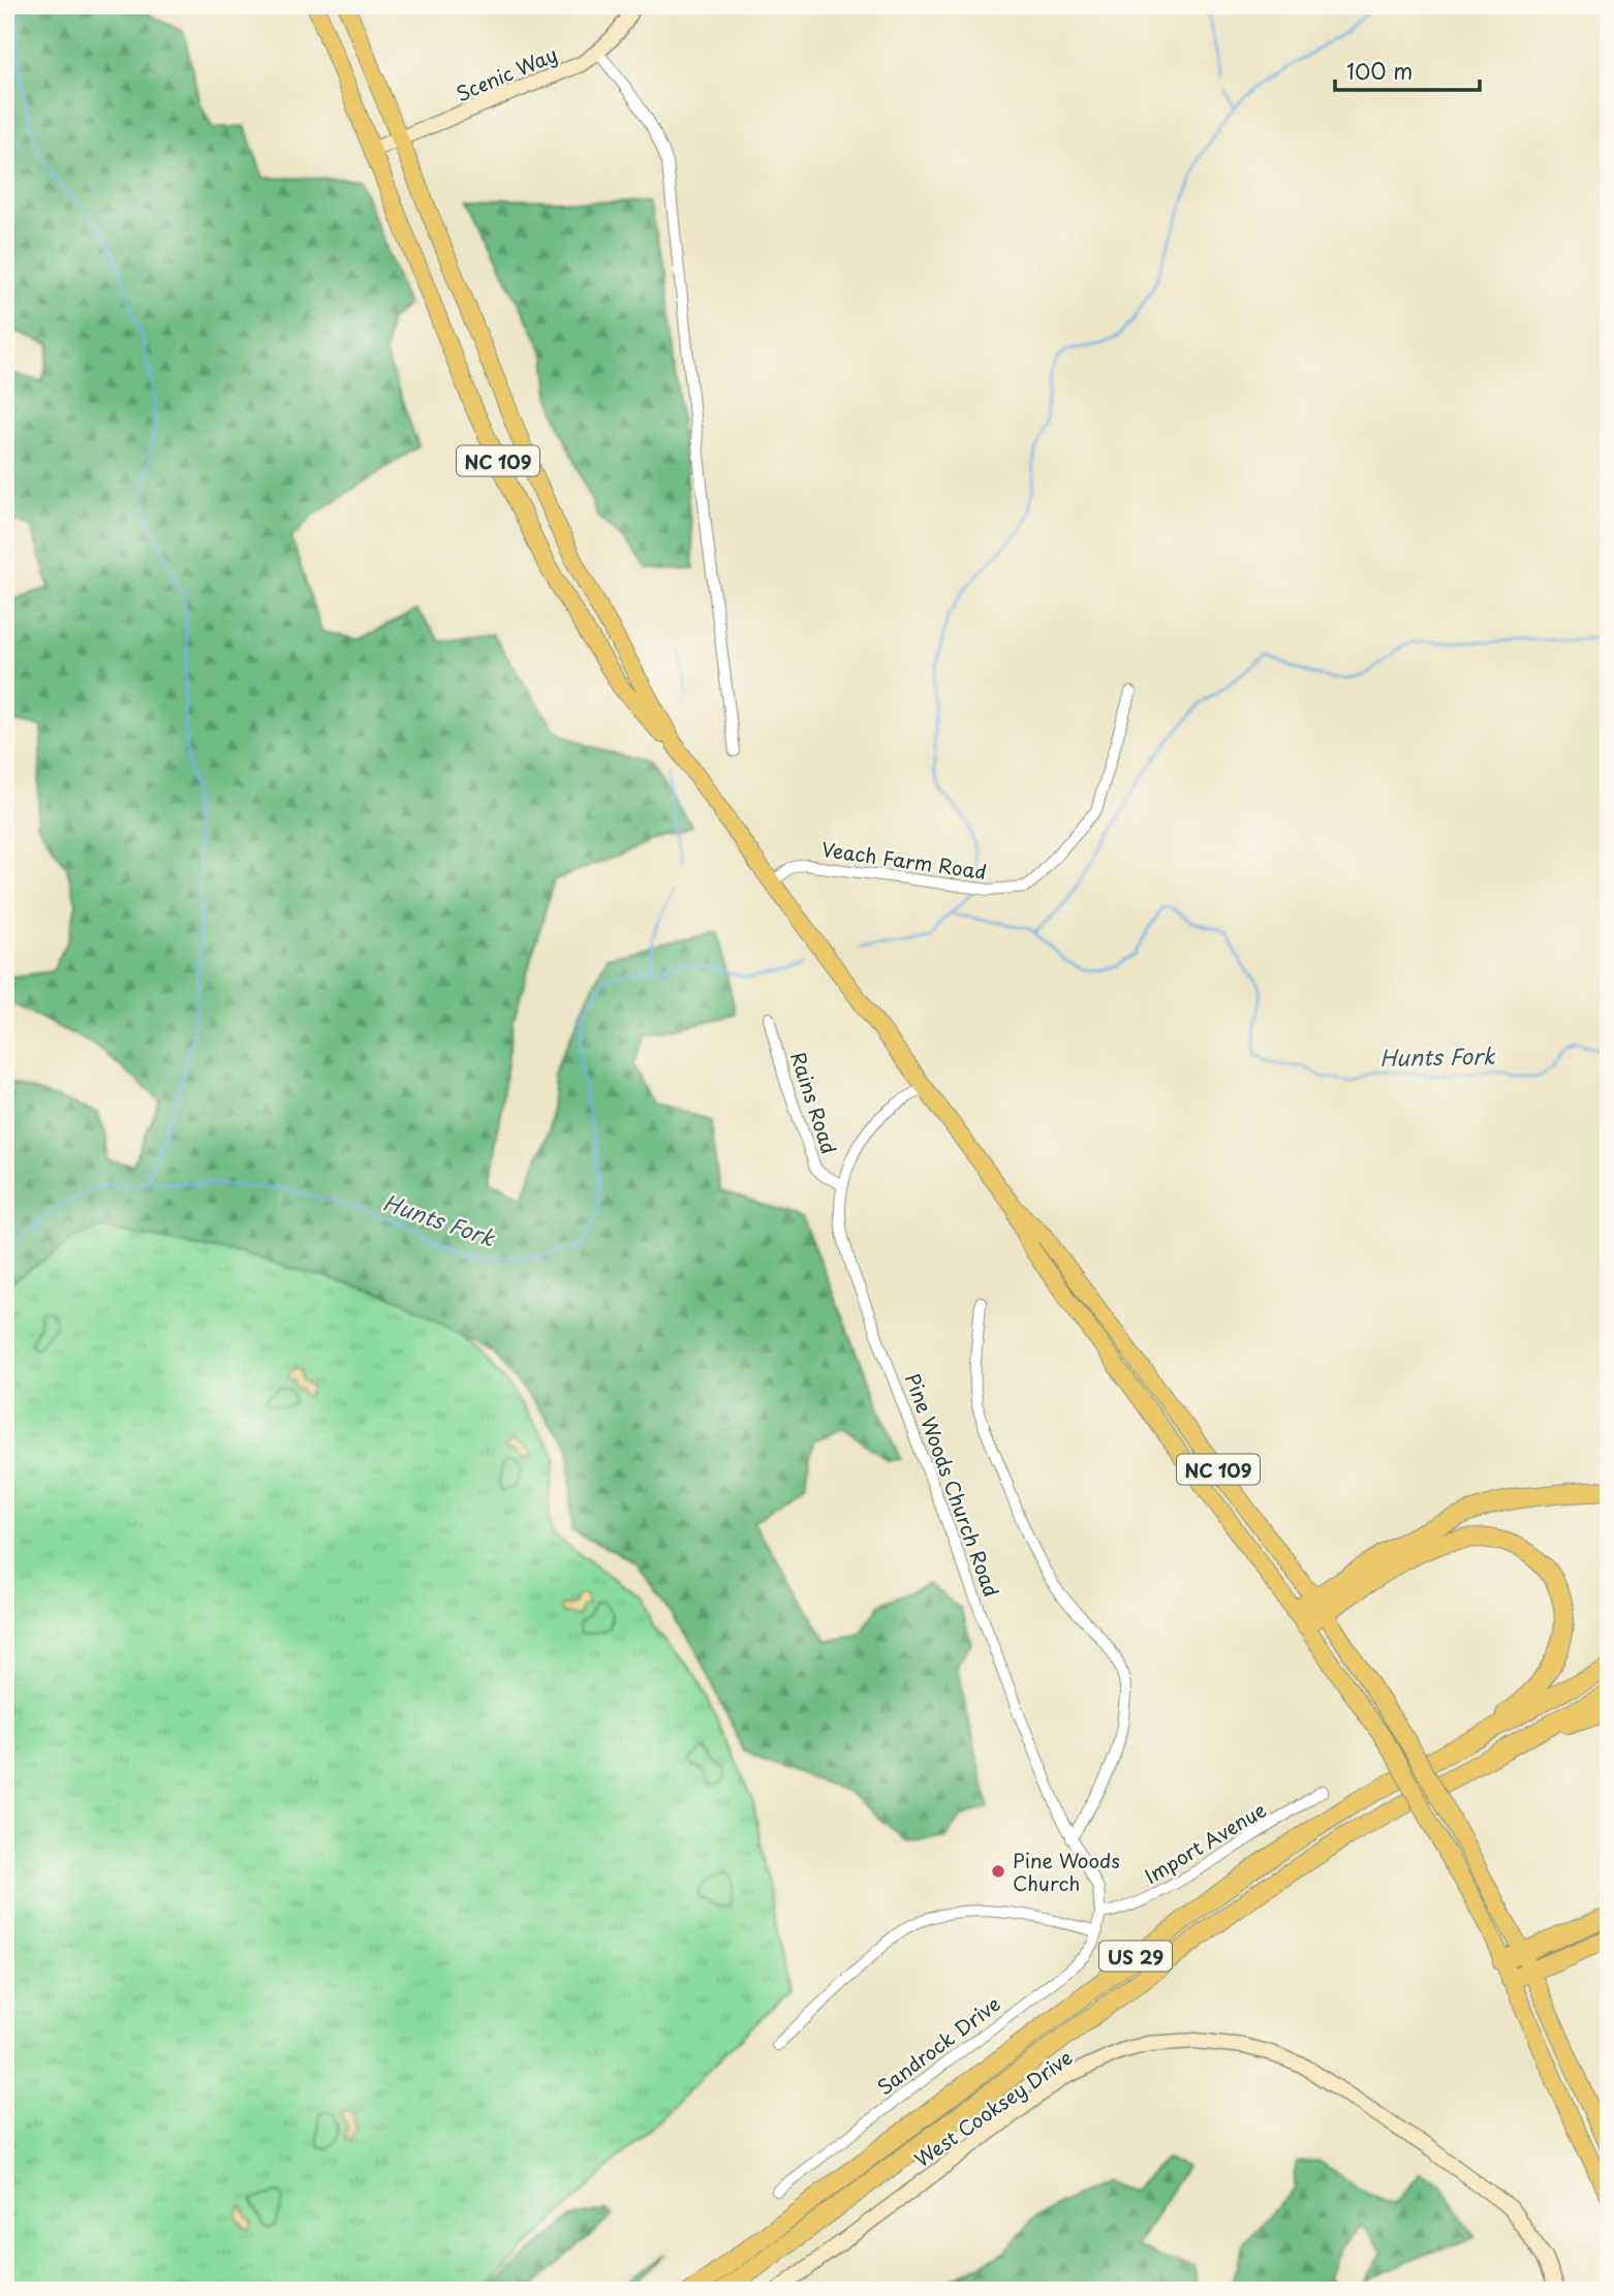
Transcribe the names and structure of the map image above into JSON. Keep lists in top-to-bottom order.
{
  "streets": {
    "highway": ["US 29"],
    "main road": ["NC 109"],
    "street": [
      "Scenic Way",
      "Veach Farm Road",
      "Rains Road",
      "Pine Woods Church Road",
      "Import Avenue",
      "Sandrock Drive",
      "West Cooksey Drive"
    ]
  },
  "crossings": [
    ["Scenic Way", "NC 109"],
    ["NC 109", "Veach Farm Road"],
    ["NC 109", "Pine Woods Church Road"],
    ["Rains Road", "Pine Woods Church Road"],
    ["Pine Woods Church Road", "Import Avenue"],
    ["Pine Woods Church Road", "Sandrock Drive"],
    ["Import Avenue", "Sandrock Drive"]
  ],
  "water": ["Hunts Fork"],
  "places": ["Pine Woods Church"],
  "scale_bar": "100 m"
}
